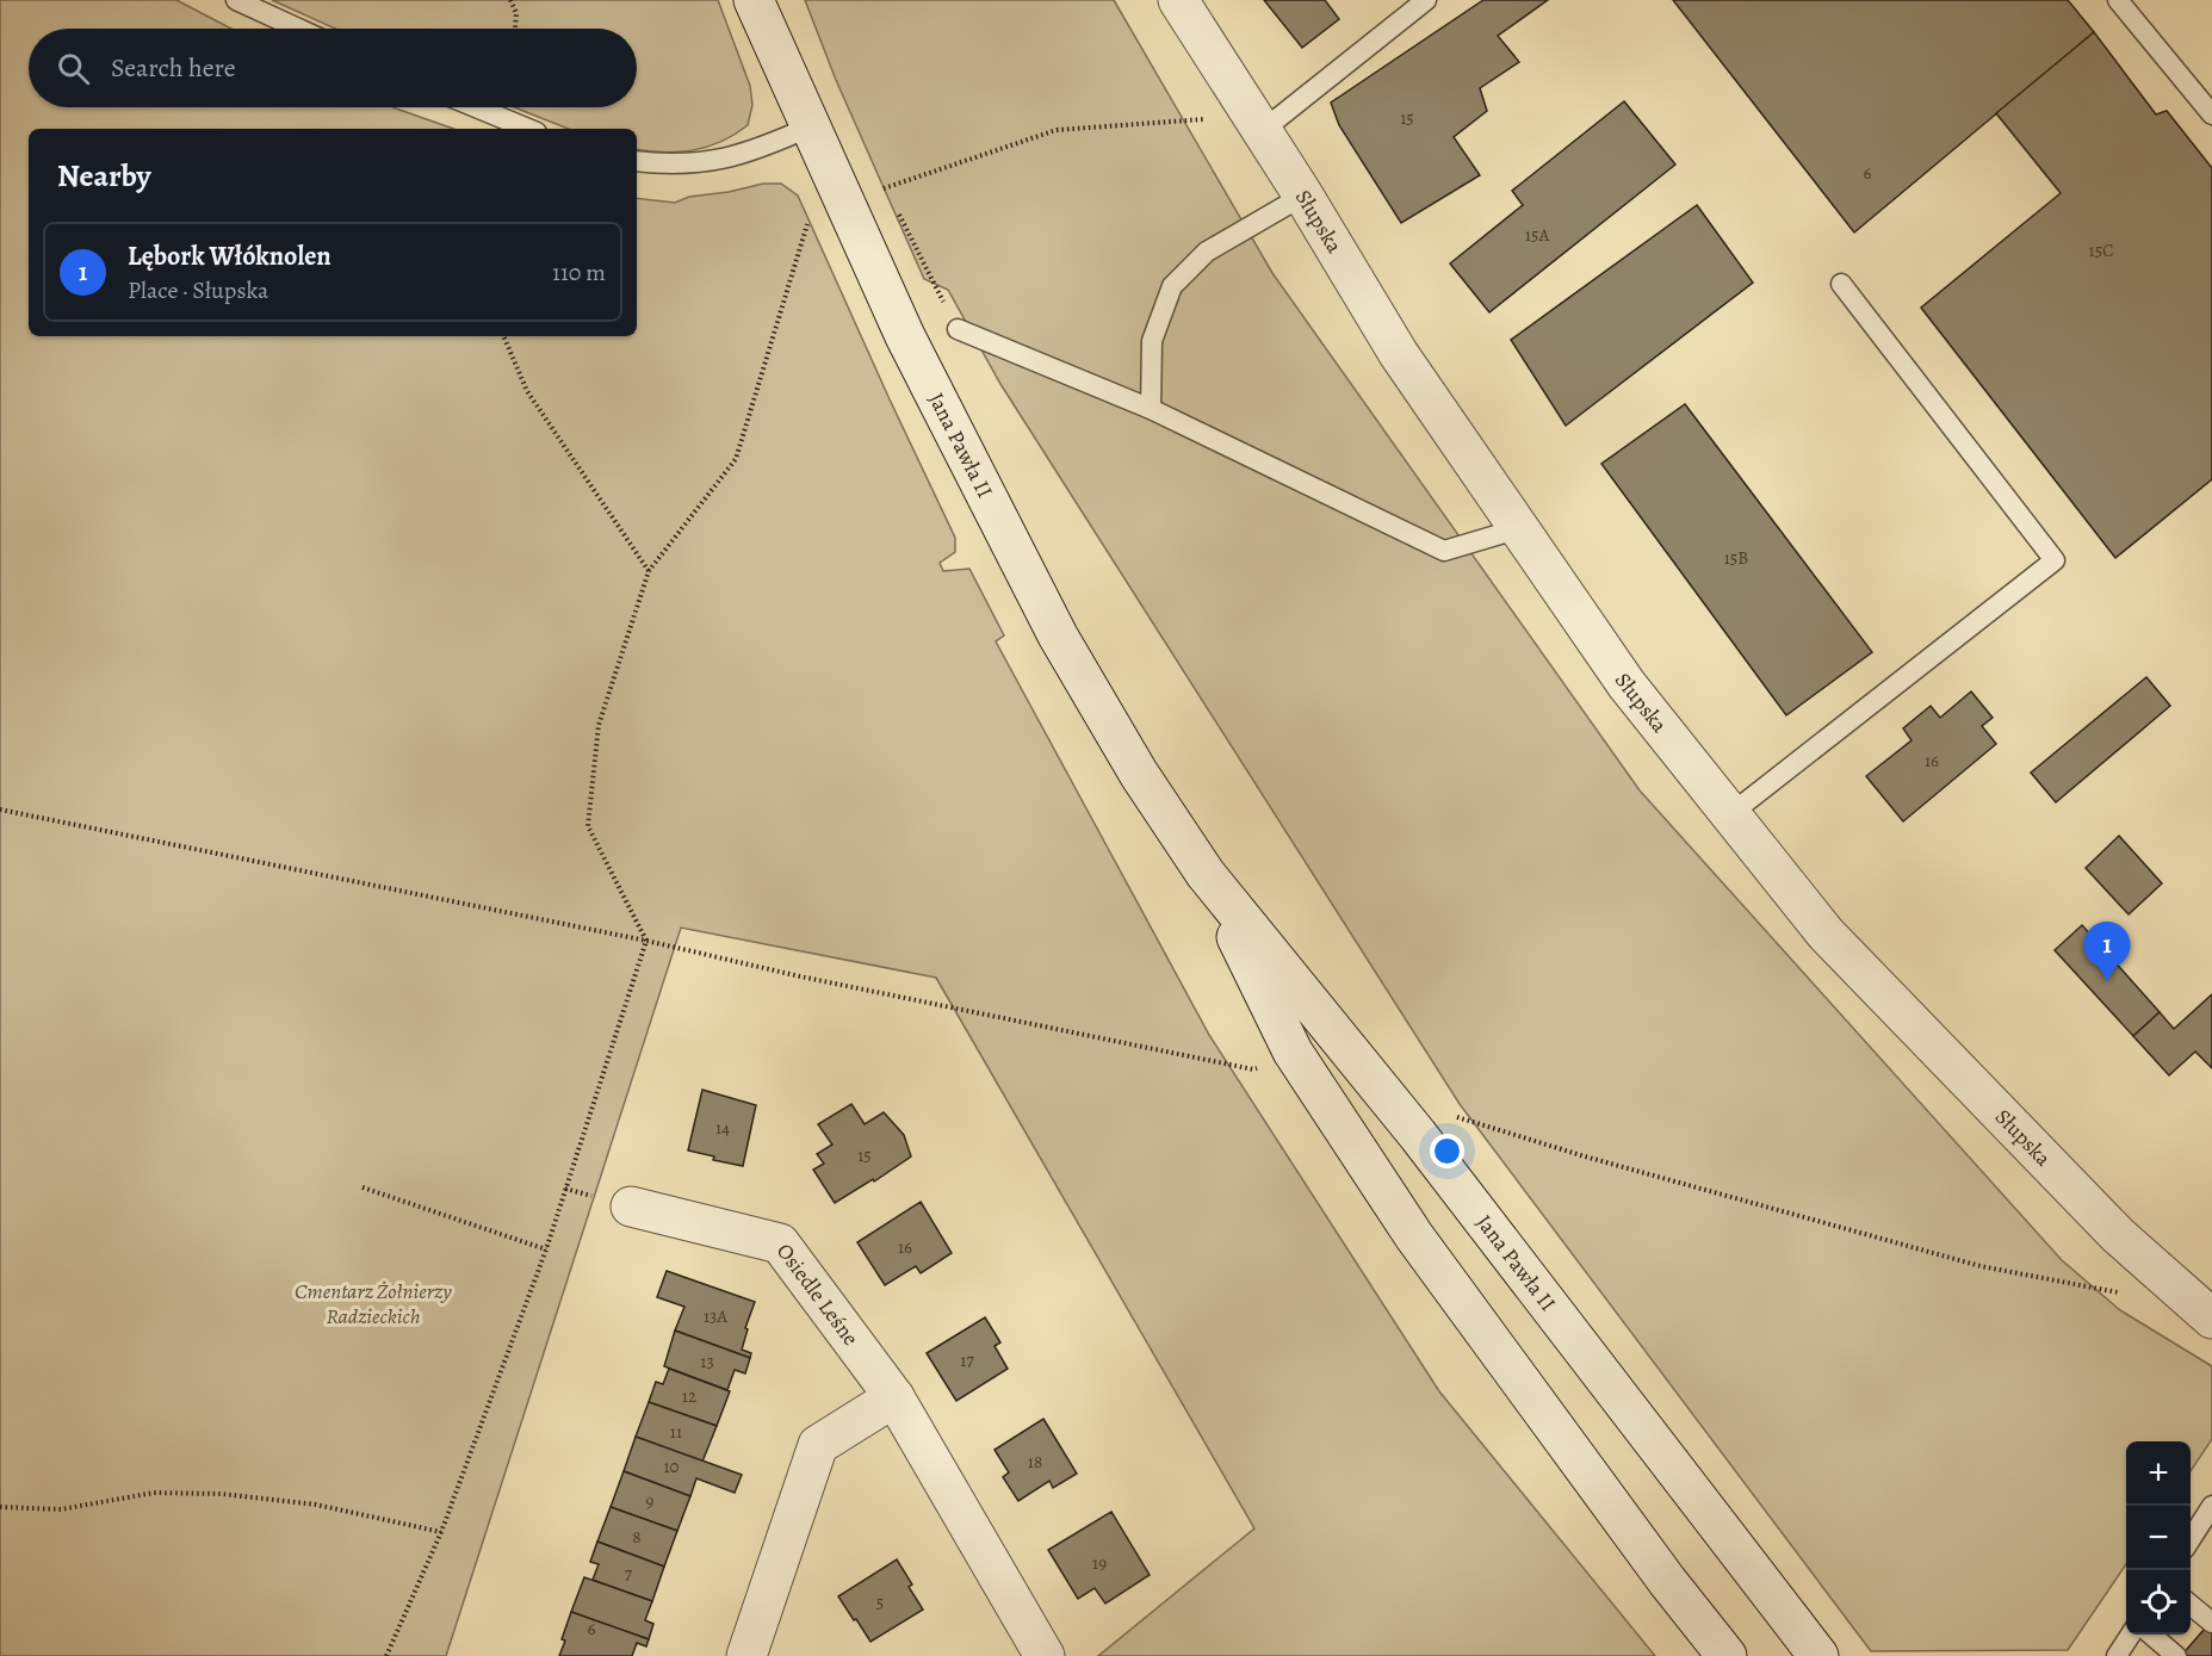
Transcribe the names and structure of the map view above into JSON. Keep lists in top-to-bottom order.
{
  "streets": {
    "main road": ["Słupska", "Jana Pawła II", "Osiedle Leśne"]
  },
  "parks": ["Cmentarz Żołnierzy Radzieckich"],
  "house_numbers": [
    "15",
    "6",
    "15A",
    "15C",
    "15B",
    "16",
    "14",
    "15",
    "16",
    "13A",
    "17",
    "13",
    "12",
    "11",
    "18",
    "10",
    "9",
    "8",
    "19",
    "7",
    "5",
    "6"
  ],
  "page": {
    "search": "Search here",
    "heading": "Nearby",
    "list": [
      {
        "mark": "1",
        "name": "Lębork Włóknolen",
        "note": "Place · Słupska",
        "value": "110 m"
      }
    ],
    "pins": "1",
    "map_buttons": ["+", "−"]
  }
}
